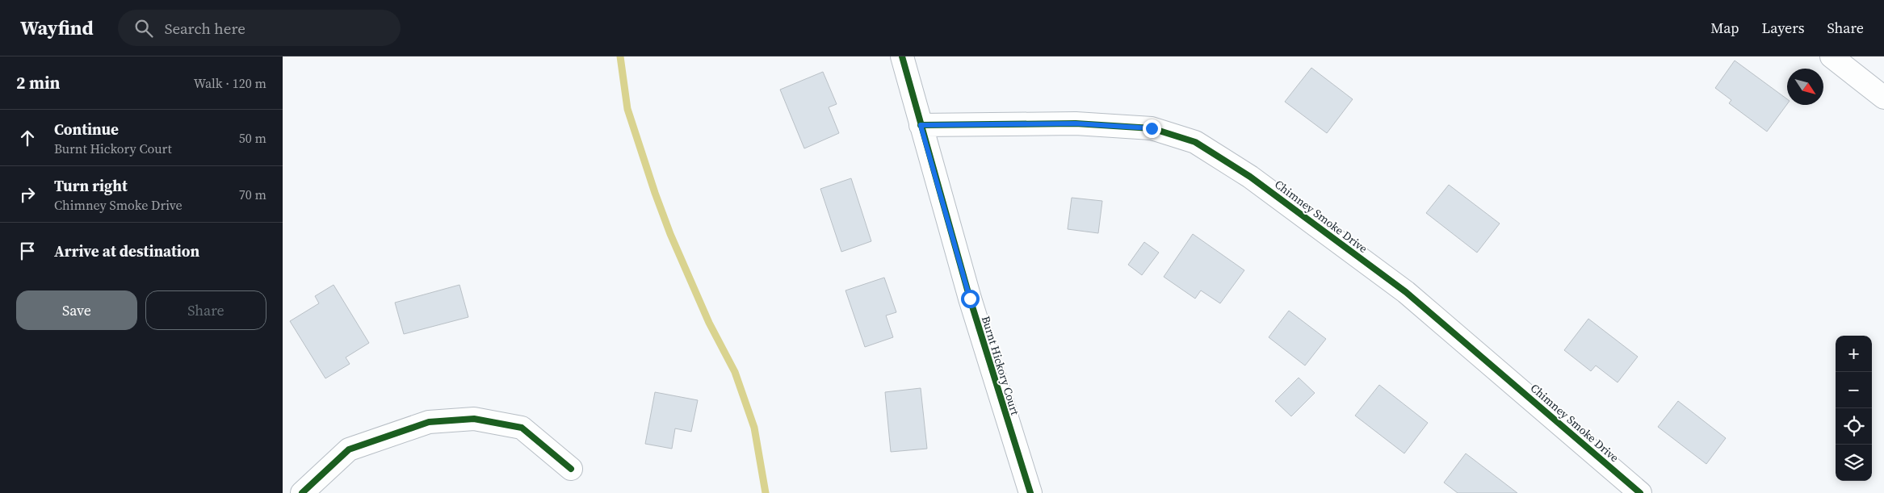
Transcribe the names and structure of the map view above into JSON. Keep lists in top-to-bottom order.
{
  "streets": {
    "street": ["Chimney Smoke Drive", "Burnt Hickory Court"]
  },
  "crossings": [
    ["Chimney Smoke Drive", "Burnt Hickory Court"]
  ],
  "north": "bottom right",
  "page": {
    "header": "Wayfind",
    "search": "Search here",
    "nav": ["Map", "Layers", "Share"],
    "heading": ["2 min", "Walk · 120 m"],
    "list": [
      ["Continue", "Burnt Hickory Court", "50 m"],
      ["Turn right", "Chimney Smoke Drive", "70 m"],
      "Arrive at destination"
    ],
    "buttons": ["Save", "Share"],
    "map_buttons": ["+", "−"]
  }
}
